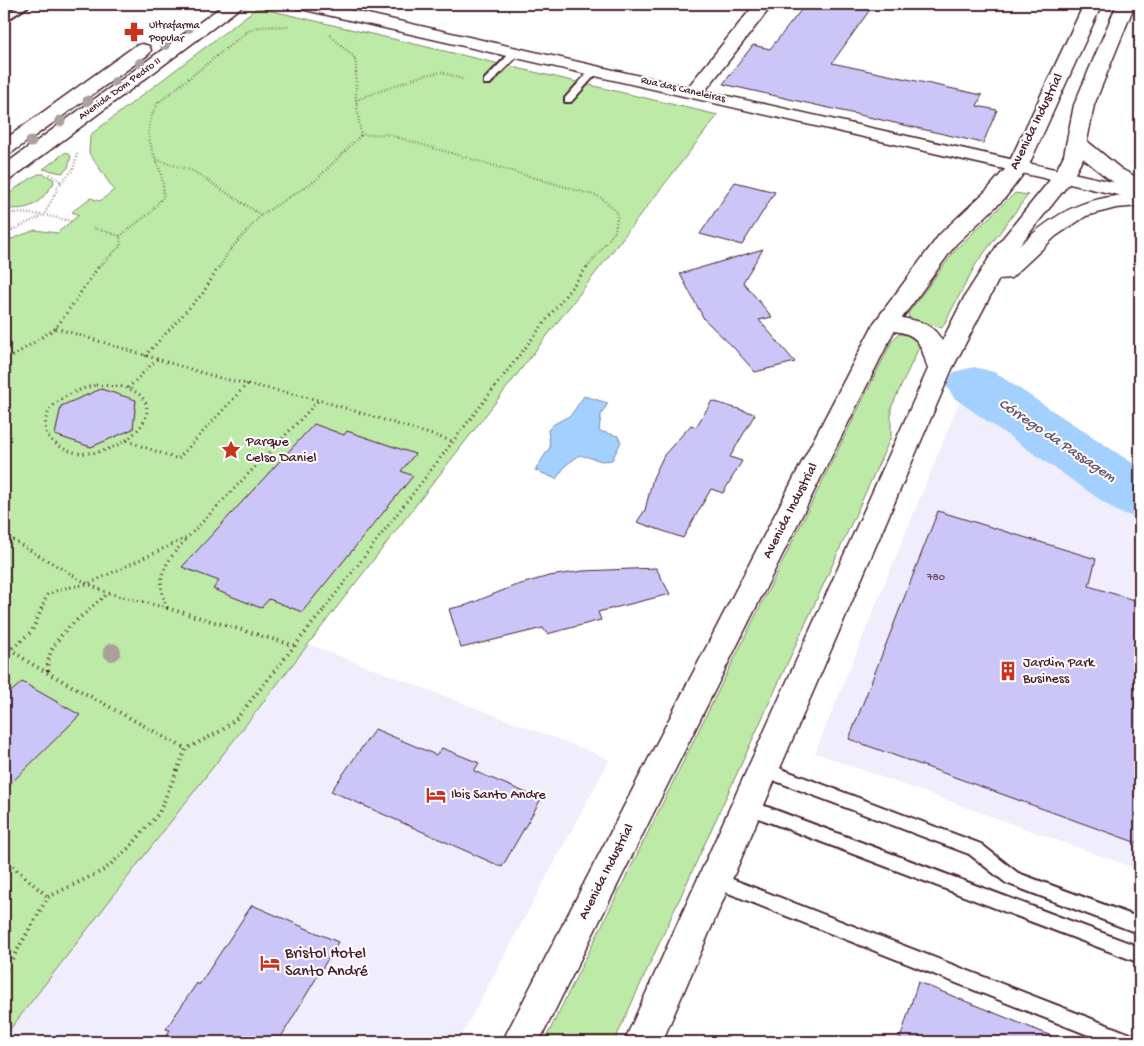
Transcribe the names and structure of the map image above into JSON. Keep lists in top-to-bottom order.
{
  "streets": {
    "main road": ["Avenida Dom Pedro II", "Rua das Caneleiras", "Avenida Industrial"]
  },
  "crossings": [
    ["Rua das Caneleiras", "Avenida Industrial"]
  ],
  "water": ["Córrego da Passagem"],
  "places": {
    "pharmacy": ["Ultrafarma Popular"],
    "place": ["Parque Celso Daniel"],
    "building": ["Jardim Park Business"],
    "hotel": ["Ibis Santo Andre", "Bristol Hotel Santo André"]
  },
  "house_numbers": ["780"]
}
